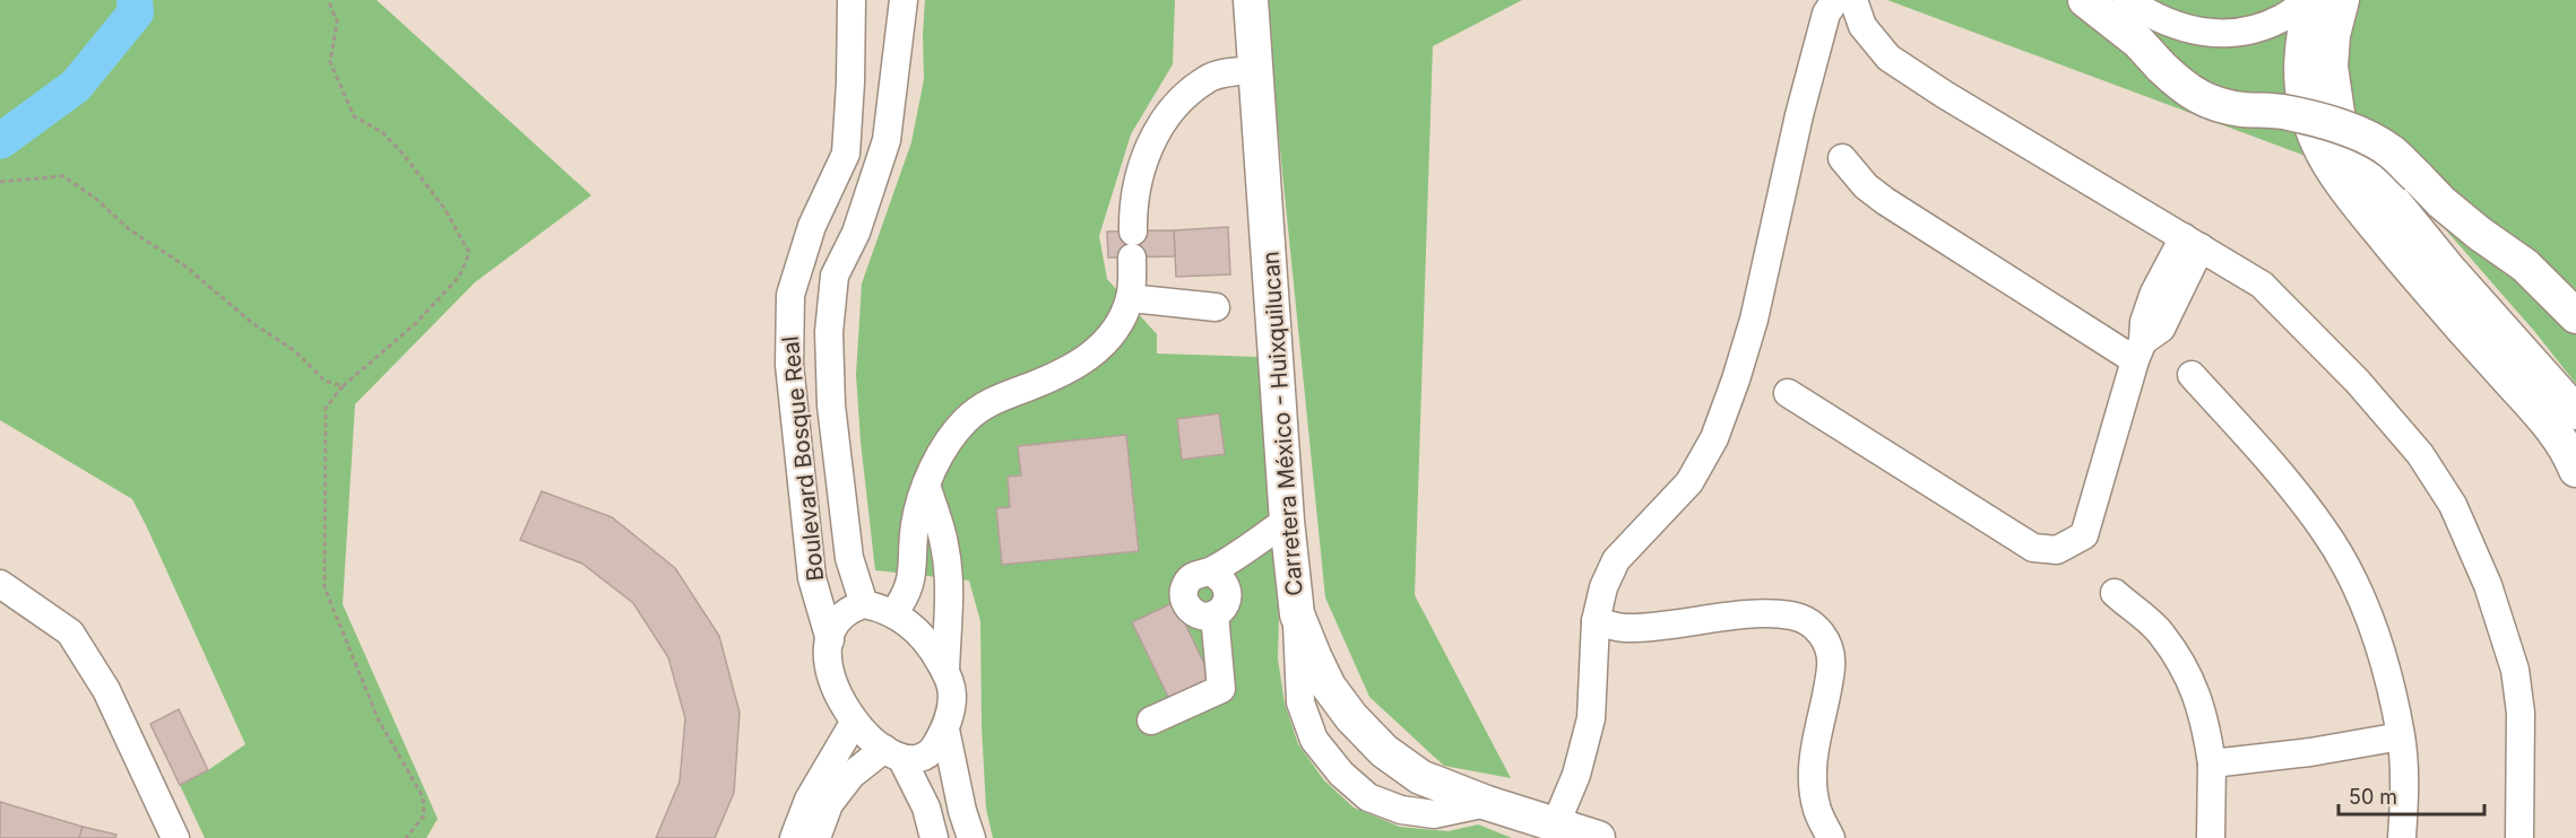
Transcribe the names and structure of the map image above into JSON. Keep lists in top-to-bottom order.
{
  "streets": {
    "main road": ["Carretera México - Huixquilucan"],
    "street": ["Boulevard Bosque Real"]
  },
  "scale_bar": "50 m"
}
